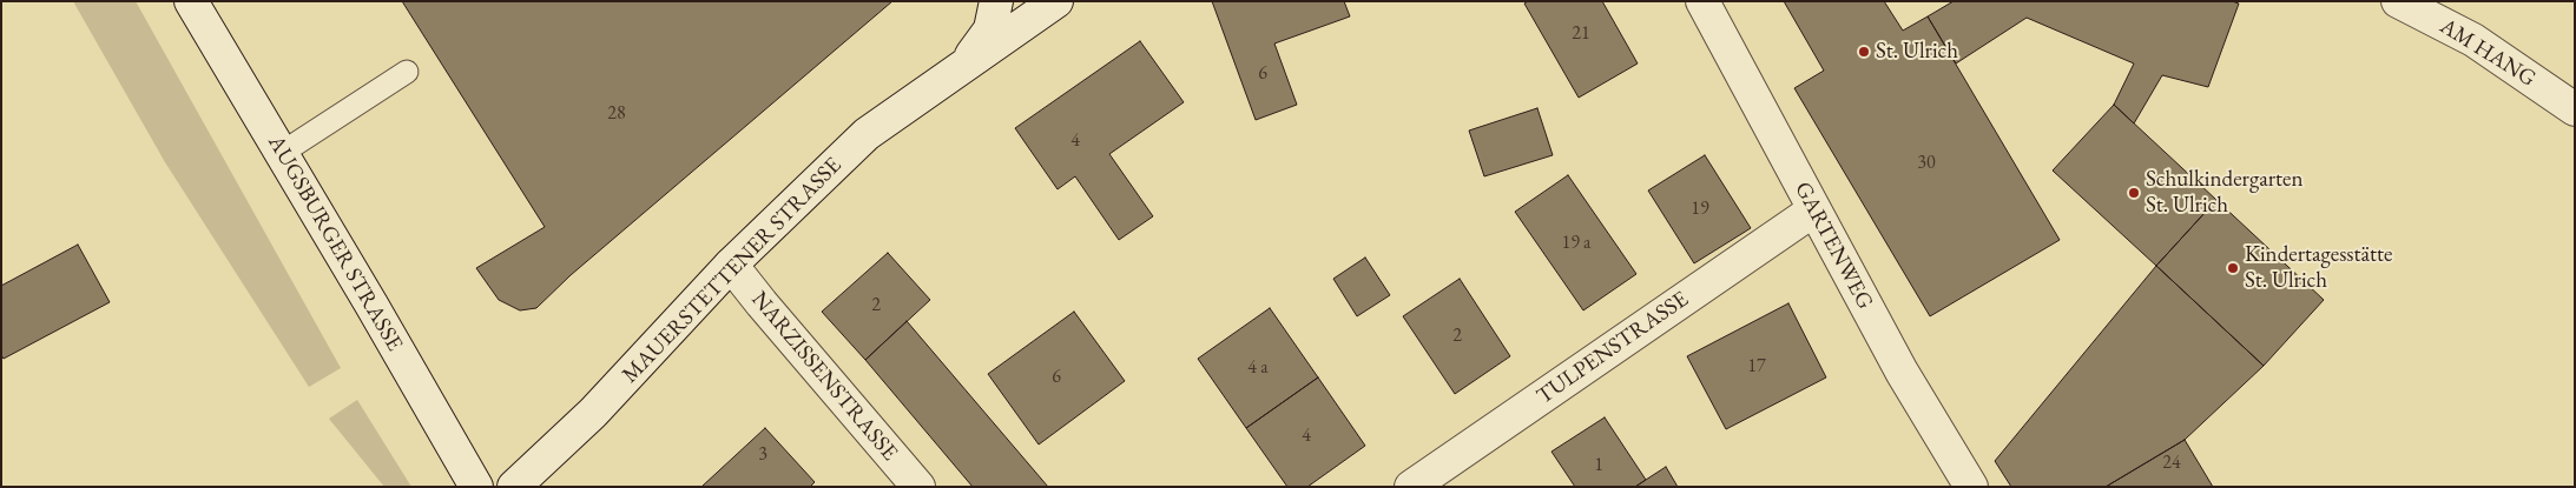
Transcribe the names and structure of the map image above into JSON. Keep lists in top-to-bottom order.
{
  "streets": {
    "street": [
      "AM HANG",
      "AUGSBURGER STRASSE",
      "GARTENWEG",
      "MAUERSTETTENER STRASSE",
      "TULPENSTRASSE",
      "NARZISSENSTRASSE"
    ]
  },
  "crossings": [
    ["GARTENWEG", "TULPENSTRASSE"],
    ["MAUERSTETTENER STRASSE", "NARZISSENSTRASSE"]
  ],
  "places": ["St. Ulrich", "Schulkindergarten St. Ulrich", "Kindertagesstätte St. Ulrich"],
  "house_numbers": [
    "21",
    "6",
    "28",
    "4",
    "30",
    "19",
    "19 a",
    "2",
    "2",
    "17",
    "4 a",
    "6",
    "4",
    "3",
    "24",
    "1"
  ]
}
